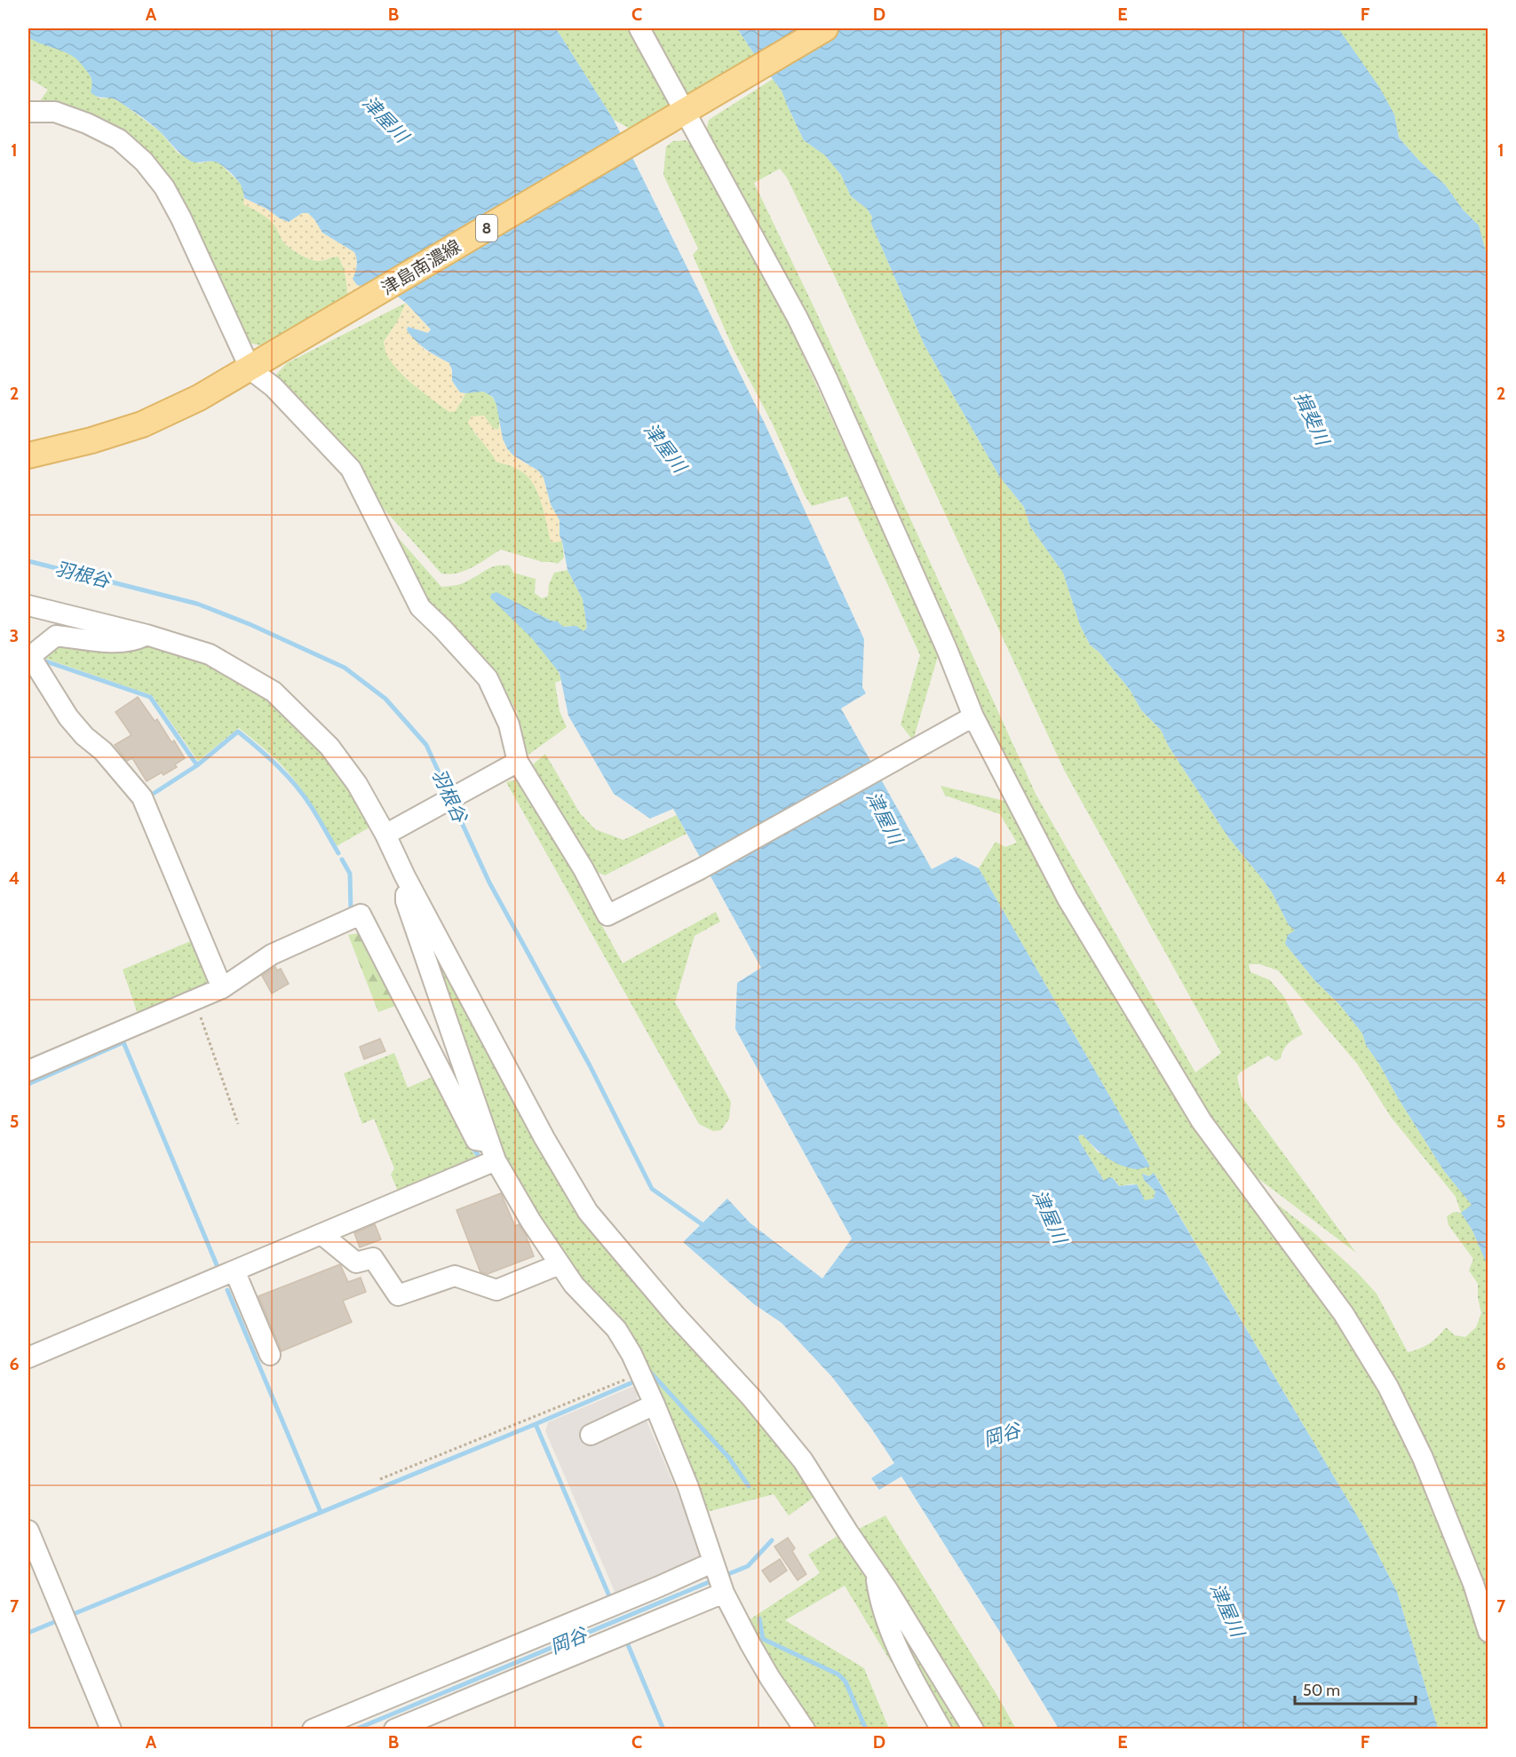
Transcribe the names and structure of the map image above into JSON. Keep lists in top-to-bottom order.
{
  "streets": {
    "main road": ["8", "津島南濃線"]
  },
  "water": [
    "津屋川",
    "揖斐川",
    "羽根谷",
    "岡谷"
  ],
  "scale_bar": "50 m",
  "grid": {
    "columns": [
      "A",
      "B",
      "C",
      "D",
      "E",
      "F"
    ],
    "rows": [
      "1",
      "2",
      "3",
      "4",
      "5",
      "6",
      "7"
    ]
  }
}
